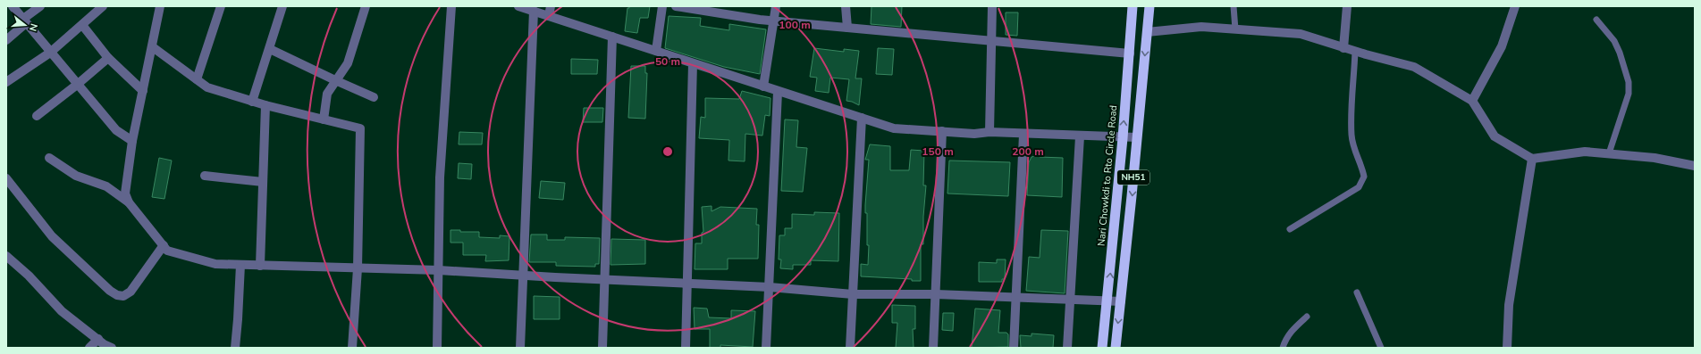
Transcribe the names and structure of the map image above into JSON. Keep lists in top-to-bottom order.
{
  "streets": {
    "highway": ["Nari Chowkdi to Rto Circle Road", "NH51"]
  },
  "north": "right",
  "rings": [
    "100 m",
    "50 m",
    "150 m",
    "200 m"
  ]
}
